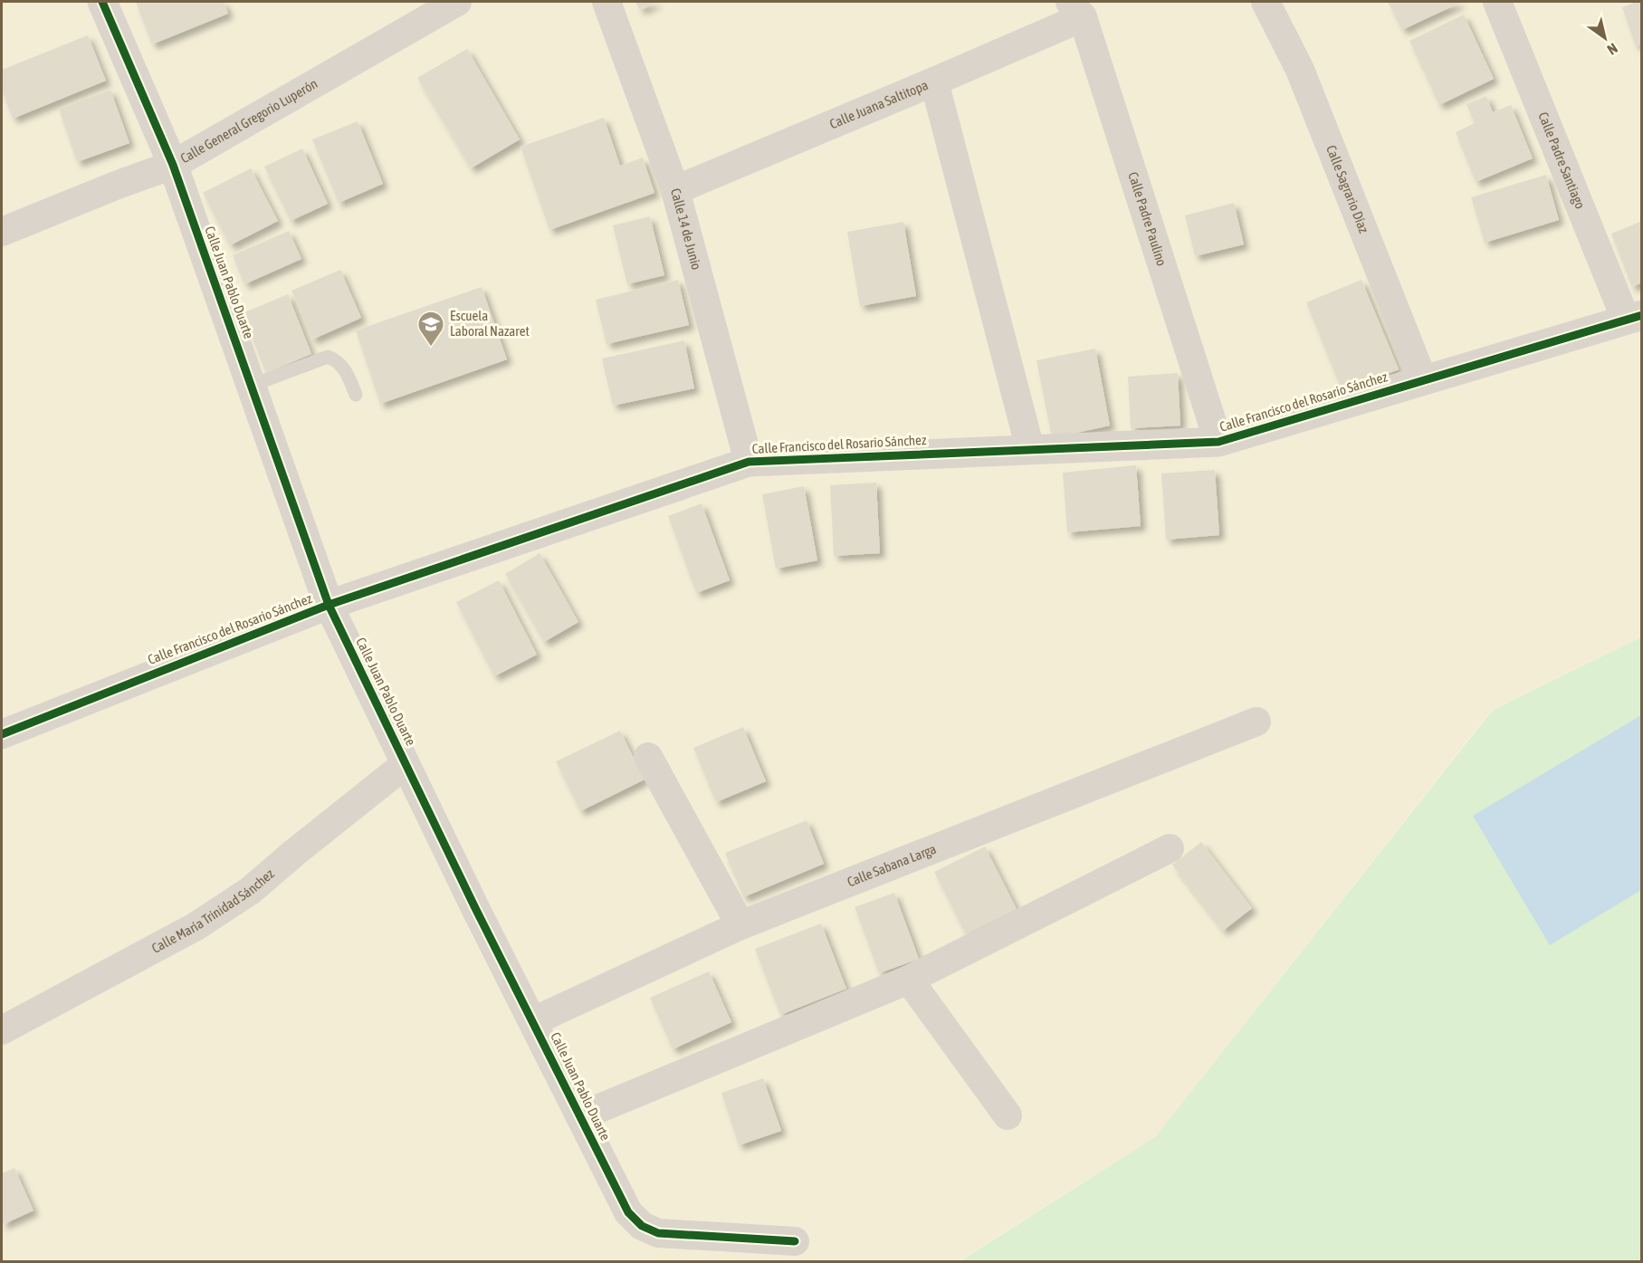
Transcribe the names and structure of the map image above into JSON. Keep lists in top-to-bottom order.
{
  "streets": {
    "street": [
      "Calle Juana Saltitopa",
      "Calle General Gregorio Luperón",
      "Calle Padre Santiago",
      "Calle Sagrario Díaz",
      "Calle Padre Paulino",
      "Calle 14 de Junio",
      "Calle Juan Pablo Duarte",
      "Calle Francisco del Rosario Sánchez",
      "Calle Sabana Larga",
      "Calle María Trinidad Sánchez"
    ]
  },
  "crossings": [
    ["Calle Juana Saltitopa", "Calle Padre Paulino"],
    ["Calle Juana Saltitopa", "Calle 14 de Junio"],
    ["Calle General Gregorio Luperón", "Calle Juan Pablo Duarte"],
    ["Calle Padre Santiago", "Calle Francisco del Rosario Sánchez"],
    ["Calle Sagrario Díaz", "Calle Francisco del Rosario Sánchez"],
    ["Calle Padre Paulino", "Calle Francisco del Rosario Sánchez"],
    ["Calle 14 de Junio", "Calle Francisco del Rosario Sánchez"],
    ["Calle Juan Pablo Duarte", "Calle Francisco del Rosario Sánchez"],
    ["Calle Juan Pablo Duarte", "Calle Sabana Larga"],
    ["Calle Juan Pablo Duarte", "Calle María Trinidad Sánchez"]
  ],
  "places": {
    "school or university": ["Escuela Laboral Nazaret"]
  },
  "north": "bottom right"
}
